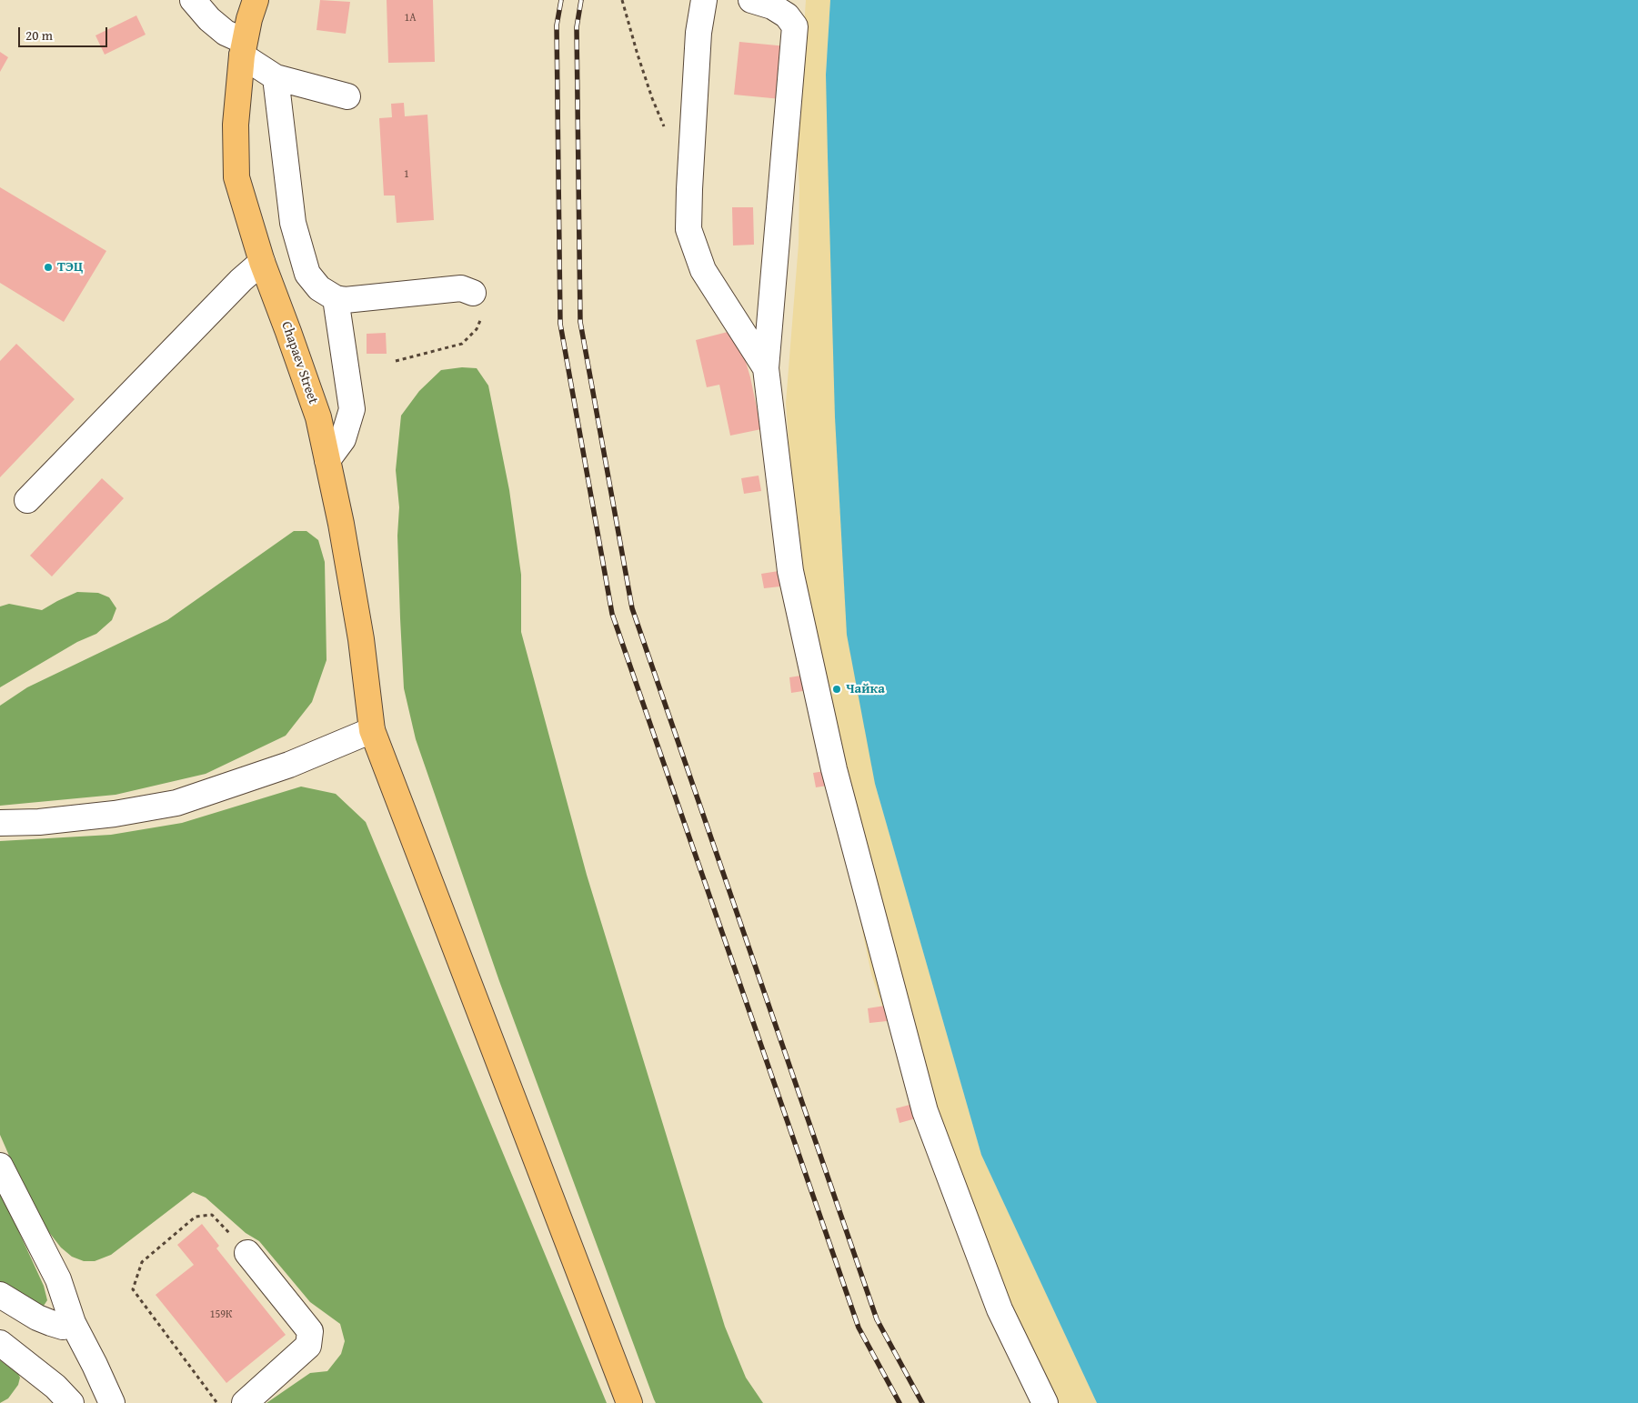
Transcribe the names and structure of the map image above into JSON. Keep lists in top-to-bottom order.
{
  "streets": {
    "main road": ["Chapaev Street"]
  },
  "places": ["ТЭЦ", "Чайка"],
  "house_numbers": ["1А", "1", "159К"],
  "scale_bar": "20 m"
}
